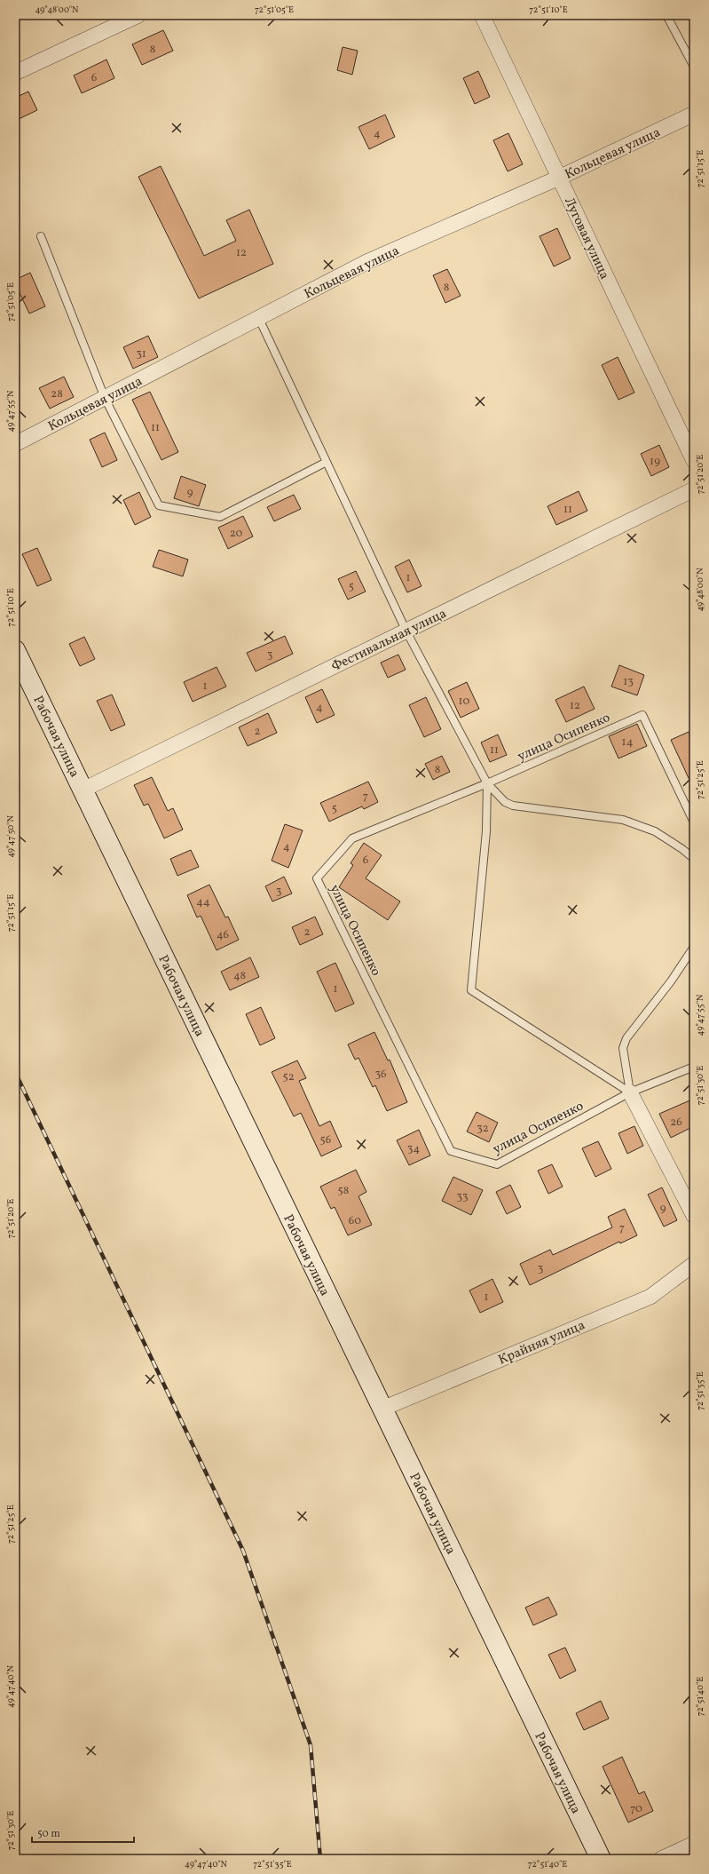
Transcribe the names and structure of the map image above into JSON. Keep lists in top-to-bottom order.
{
  "streets": {
    "main road": ["Рабочая улица"],
    "street": [
      "Кольцевая улица",
      "Луговая улица",
      "Фестивальная улица",
      "Крайняя улица"
    ],
    "lane": ["улица Осипенко"]
  },
  "crossings": [
    ["Кольцевая улица", "Луговая улица"],
    ["Фестивальная улица", "Рабочая улица"],
    ["Рабочая улица", "Крайняя улица"]
  ],
  "house_numbers": [
    "8",
    "6",
    "4",
    "12",
    "8",
    "31",
    "28",
    "11",
    "19",
    "9",
    "11",
    "20",
    "1",
    "5",
    "3",
    "13",
    "1",
    "10",
    "12",
    "4",
    "2",
    "14",
    "11",
    "8",
    "7",
    "5",
    "4",
    "6",
    "3",
    "44",
    "2",
    "46",
    "48",
    "1",
    "36",
    "52",
    "26",
    "32",
    "56",
    "34",
    "58",
    "33",
    "9",
    "60",
    "7",
    "3",
    "1",
    "70"
  ],
  "scale_bar": "50 m",
  "coordinates": [
    "49°48'00\"N",
    "72°51'05\"E",
    "72°51'10\"E",
    "72°51'15\"E",
    "49°47'55\"N",
    "72°51'20\"E",
    "72°51'25\"E",
    "49°47'50\"N",
    "72°51'30\"E",
    "72°51'35\"E",
    "49°47'40\"N",
    "72°51'40\"E"
  ]
}
